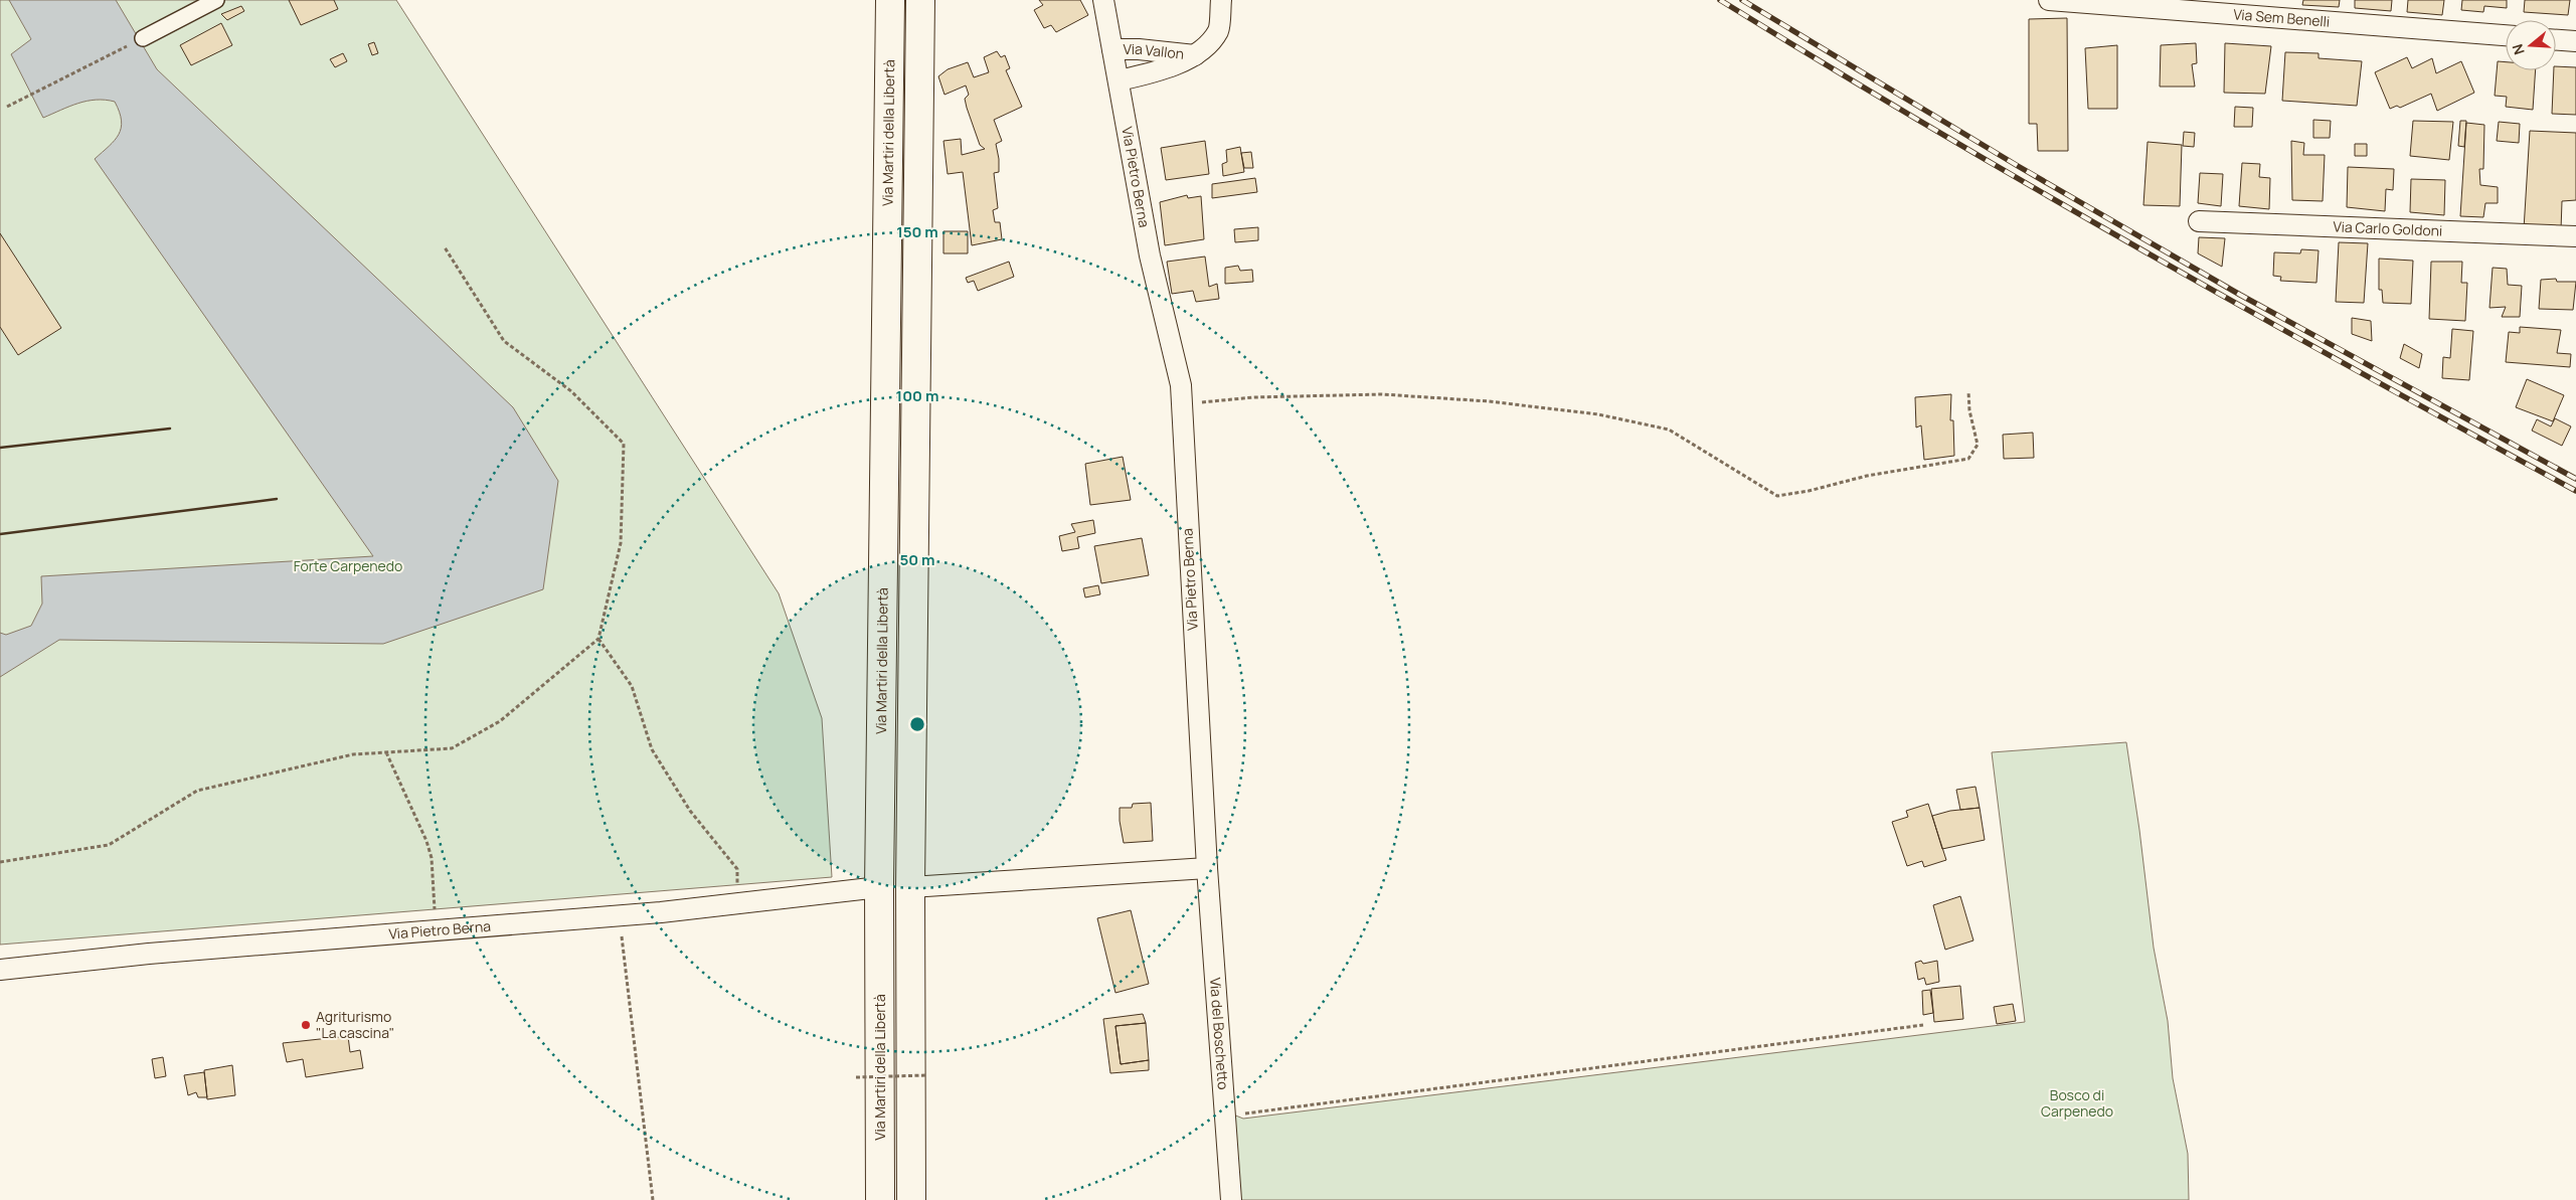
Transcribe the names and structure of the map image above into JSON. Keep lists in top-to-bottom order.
{
  "streets": {
    "main road": ["Via Martiri della Libertà"],
    "street": [
      "Via Sem Benelli",
      "Via Vallon",
      "Via Pietro Berna",
      "Via Carlo Goldoni",
      "Via del Boschetto"
    ]
  },
  "crossings": [
    ["Via Vallon", "Via Pietro Berna"],
    ["Via Martiri della Libertà", "Via Pietro Berna"],
    ["Via Pietro Berna", "Via del Boschetto"]
  ],
  "parks": ["Forte Carpenedo", "Bosco di Carpenedo"],
  "places": ["Agriturismo \"La cascina\""],
  "north": "left",
  "rings": ["150 m", "100 m", "50 m"]
}
